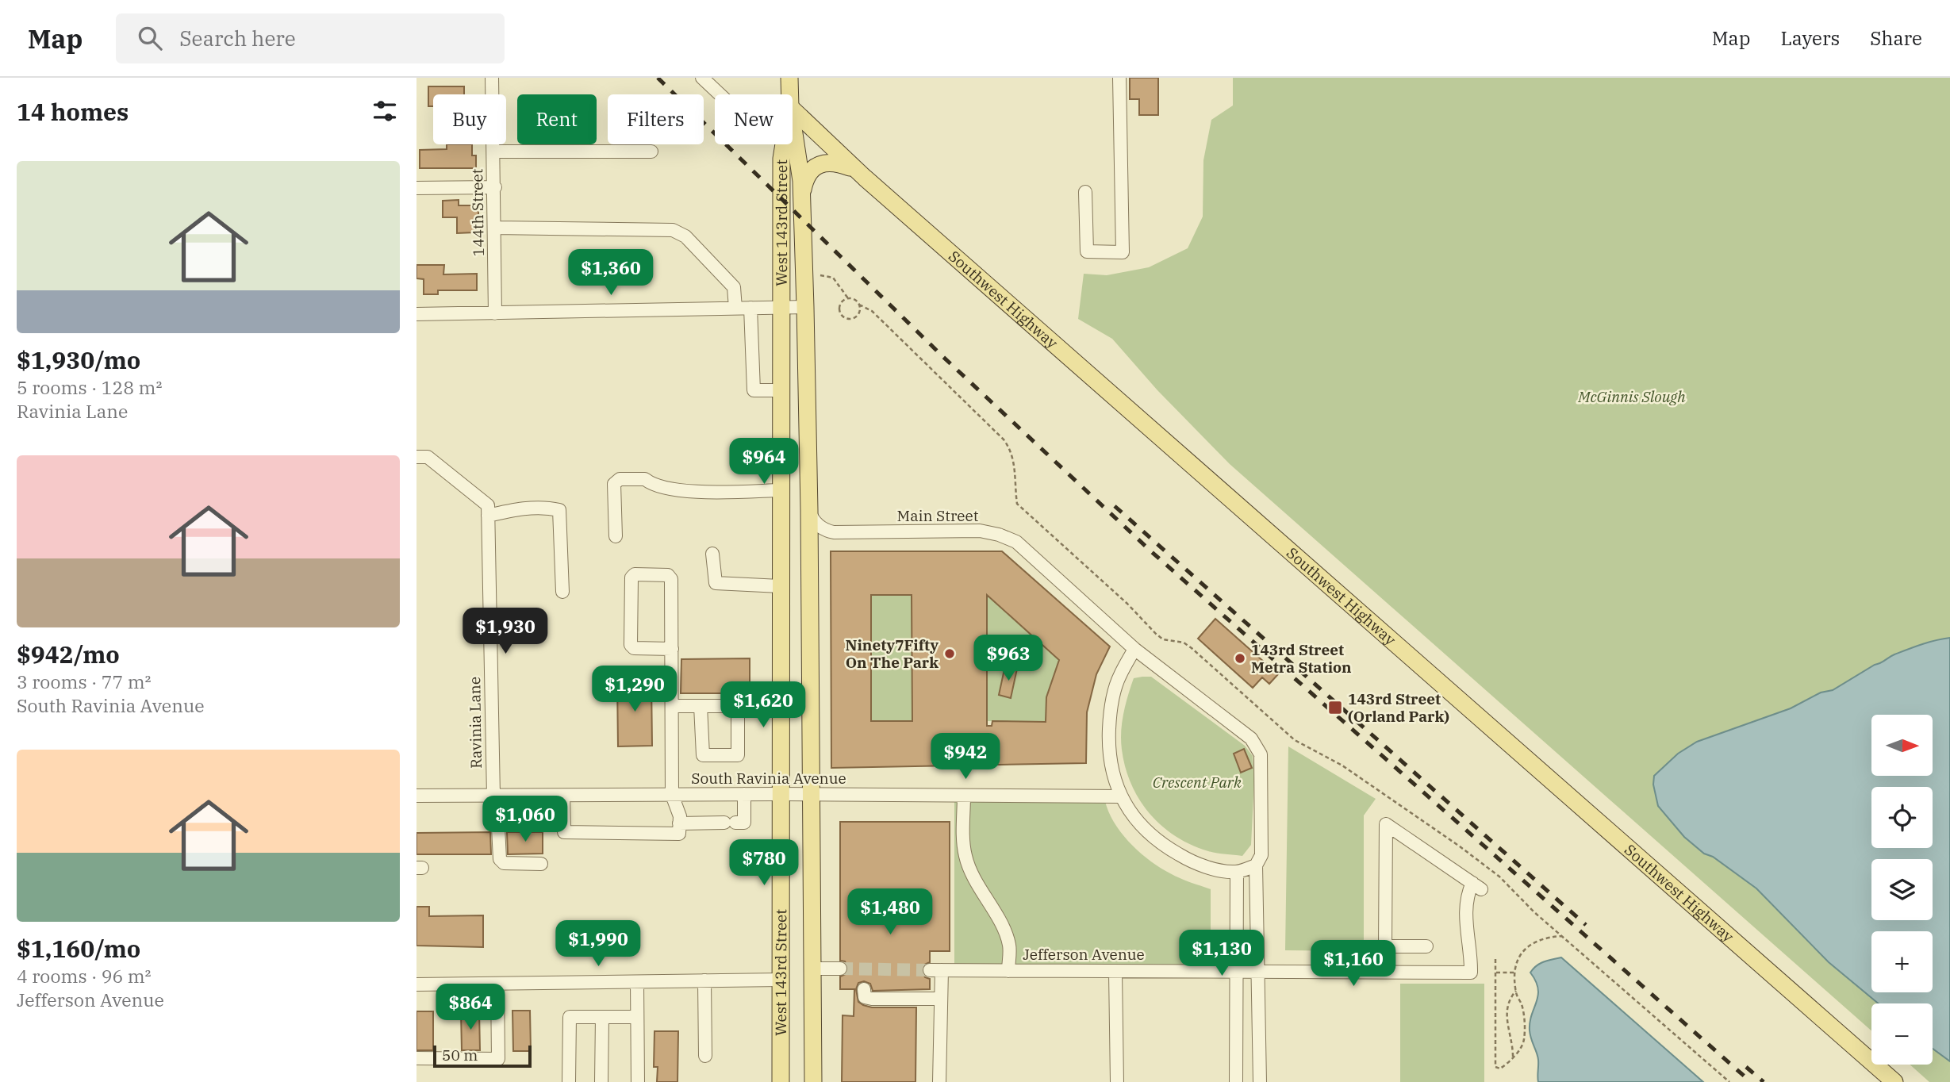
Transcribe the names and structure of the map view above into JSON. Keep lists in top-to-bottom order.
{
  "streets": {
    "main road": ["West 143rd Street", "Southwest Highway"],
    "street": [
      "144th Street",
      "Main Street",
      "Ravinia Lane",
      "South Ravinia Avenue",
      "Jefferson Avenue"
    ]
  },
  "crossings": [
    ["West 143rd Street", "Main Street"],
    ["West 143rd Street", "South Ravinia Avenue"],
    ["Main Street", "Jefferson Avenue"],
    ["Ravinia Lane", "South Ravinia Avenue"]
  ],
  "parks": ["McGinnis Slough", "Crescent Park"],
  "places": {
    "other": ["Ninety7Fifty On The Park", "143rd Street Metra Station"],
    "transit": ["143rd Street (Orland Park)"]
  },
  "scale_bar": "50 m",
  "north": "right",
  "page": {
    "header": "Map",
    "search": "Search here",
    "nav": ["Map", "Layers", "Share"],
    "heading": "14 homes",
    "chip": [
      "Buy",
      "Rent",
      "Filters",
      "New"
    ],
    "list": [
      {
        "name": "$1,930/mo",
        "note": "5 rooms · 128 m² · Ravinia Lane"
      },
      {
        "name": "$942/mo",
        "note": "3 rooms · 77 m² · South Ravinia Avenue"
      },
      {
        "name": "$1,160/mo",
        "note": "4 rooms · 96 m² · Jefferson Avenue"
      }
    ],
    "price": [
      "$1,360",
      "$964",
      "$1,930",
      "$963",
      "$1,290",
      "$1,620",
      "$942",
      "$1,060",
      "$780",
      "$1,480",
      "$1,990",
      "$1,130",
      "$1,160",
      "$864"
    ],
    "map_buttons": ["+", "−"],
    "scale": "50 m"
  }
}
